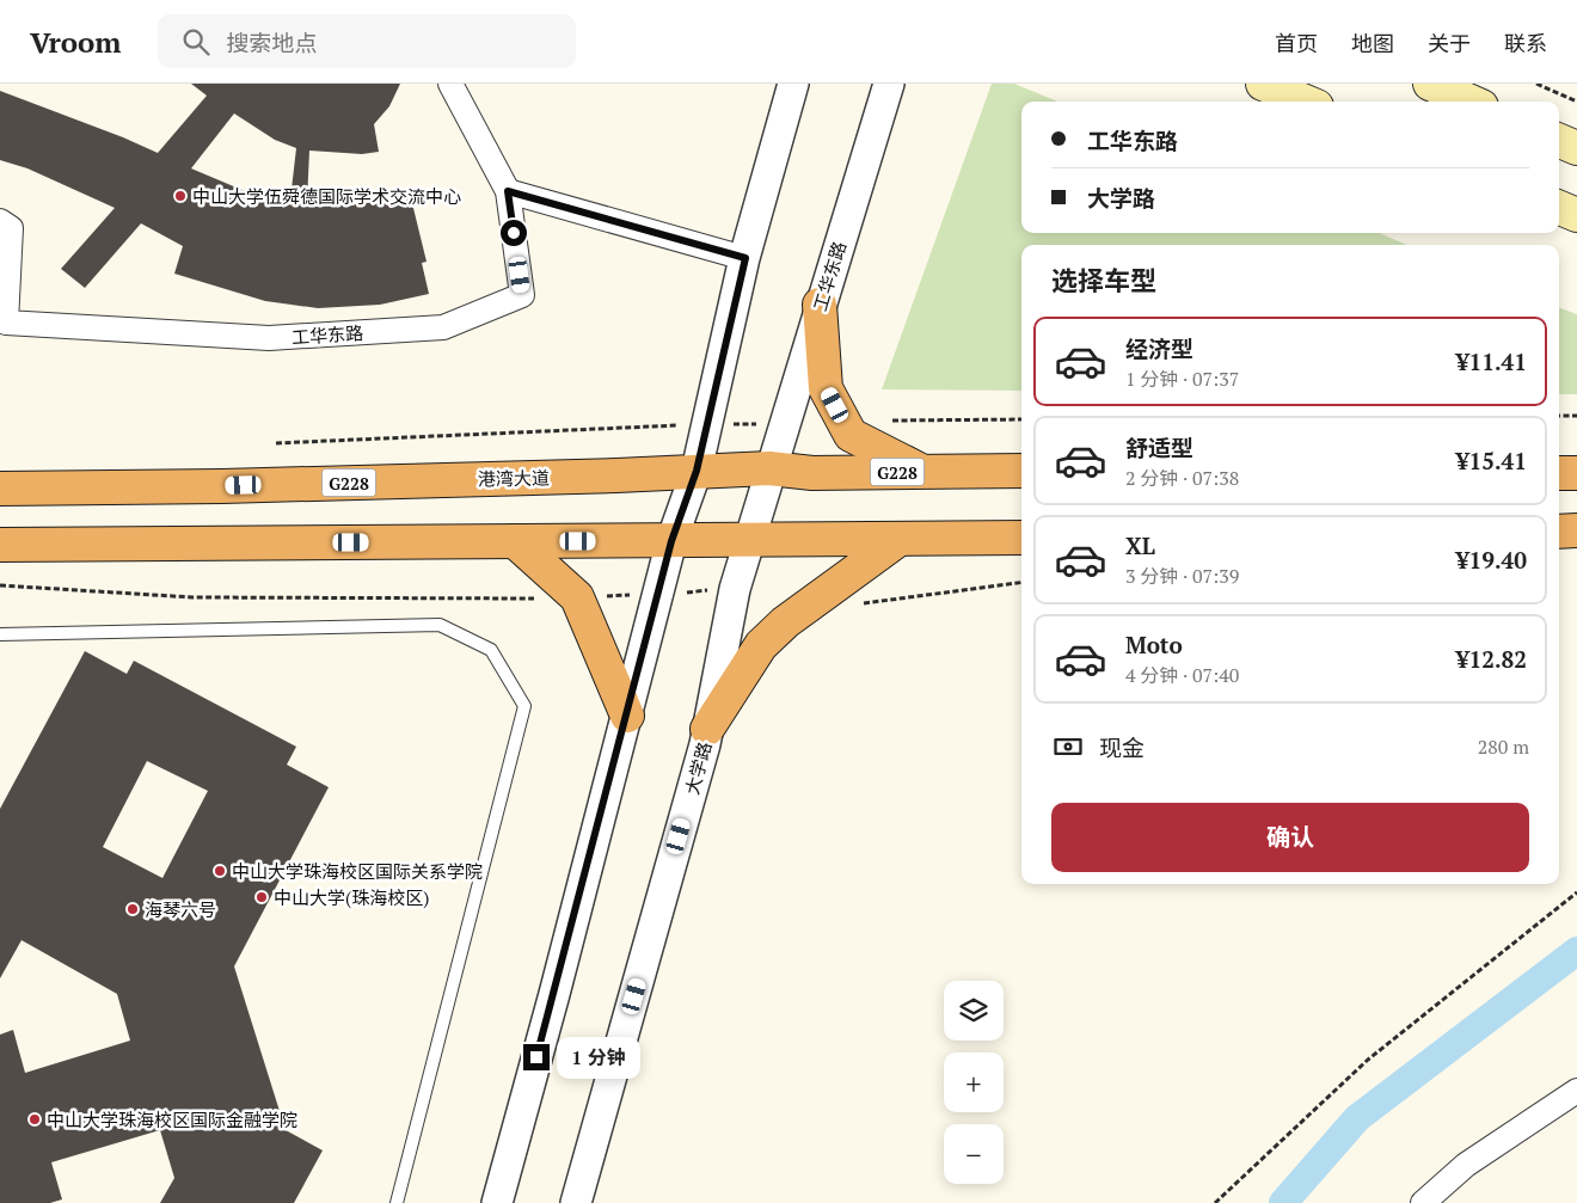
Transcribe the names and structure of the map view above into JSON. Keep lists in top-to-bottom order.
{
  "streets": {
    "highway": ["G228", "港湾大道"],
    "street": ["工华东路", "大学路"]
  },
  "crossings": [
    ["工华东路", "港湾大道"],
    ["工华东路", "大学路"],
    ["港湾大道", "大学路"]
  ],
  "places": [
    "中山大学伍舜德国际学术交流中心",
    "中山大学珠海校区国际关系学院",
    "中山大学(珠海校区)",
    "海琴六号",
    "中山大学珠海校区国际金融学院"
  ],
  "page": {
    "header": "Vroom",
    "search": "搜索地点",
    "nav": [
      "首页",
      "地图",
      "关于",
      "联系"
    ],
    "banner": ["工华东路", "大学路"],
    "heading": "选择车型",
    "list": [
      {
        "name": "经济型",
        "note": "1 分钟 · 07:37",
        "value": "¥11.41"
      },
      {
        "name": "舒适型",
        "note": "2 分钟 · 07:38",
        "value": "¥15.41"
      },
      {
        "name": "XL",
        "note": "3 分钟 · 07:39",
        "value": "¥19.40"
      },
      {
        "name": "Moto",
        "note": "4 分钟 · 07:40",
        "value": "¥12.82"
      }
    ],
    "pay": ["现金", "280 m"],
    "buttons": "确认",
    "map_buttons": ["+", "−"],
    "bubble": "1 分钟"
  }
}
